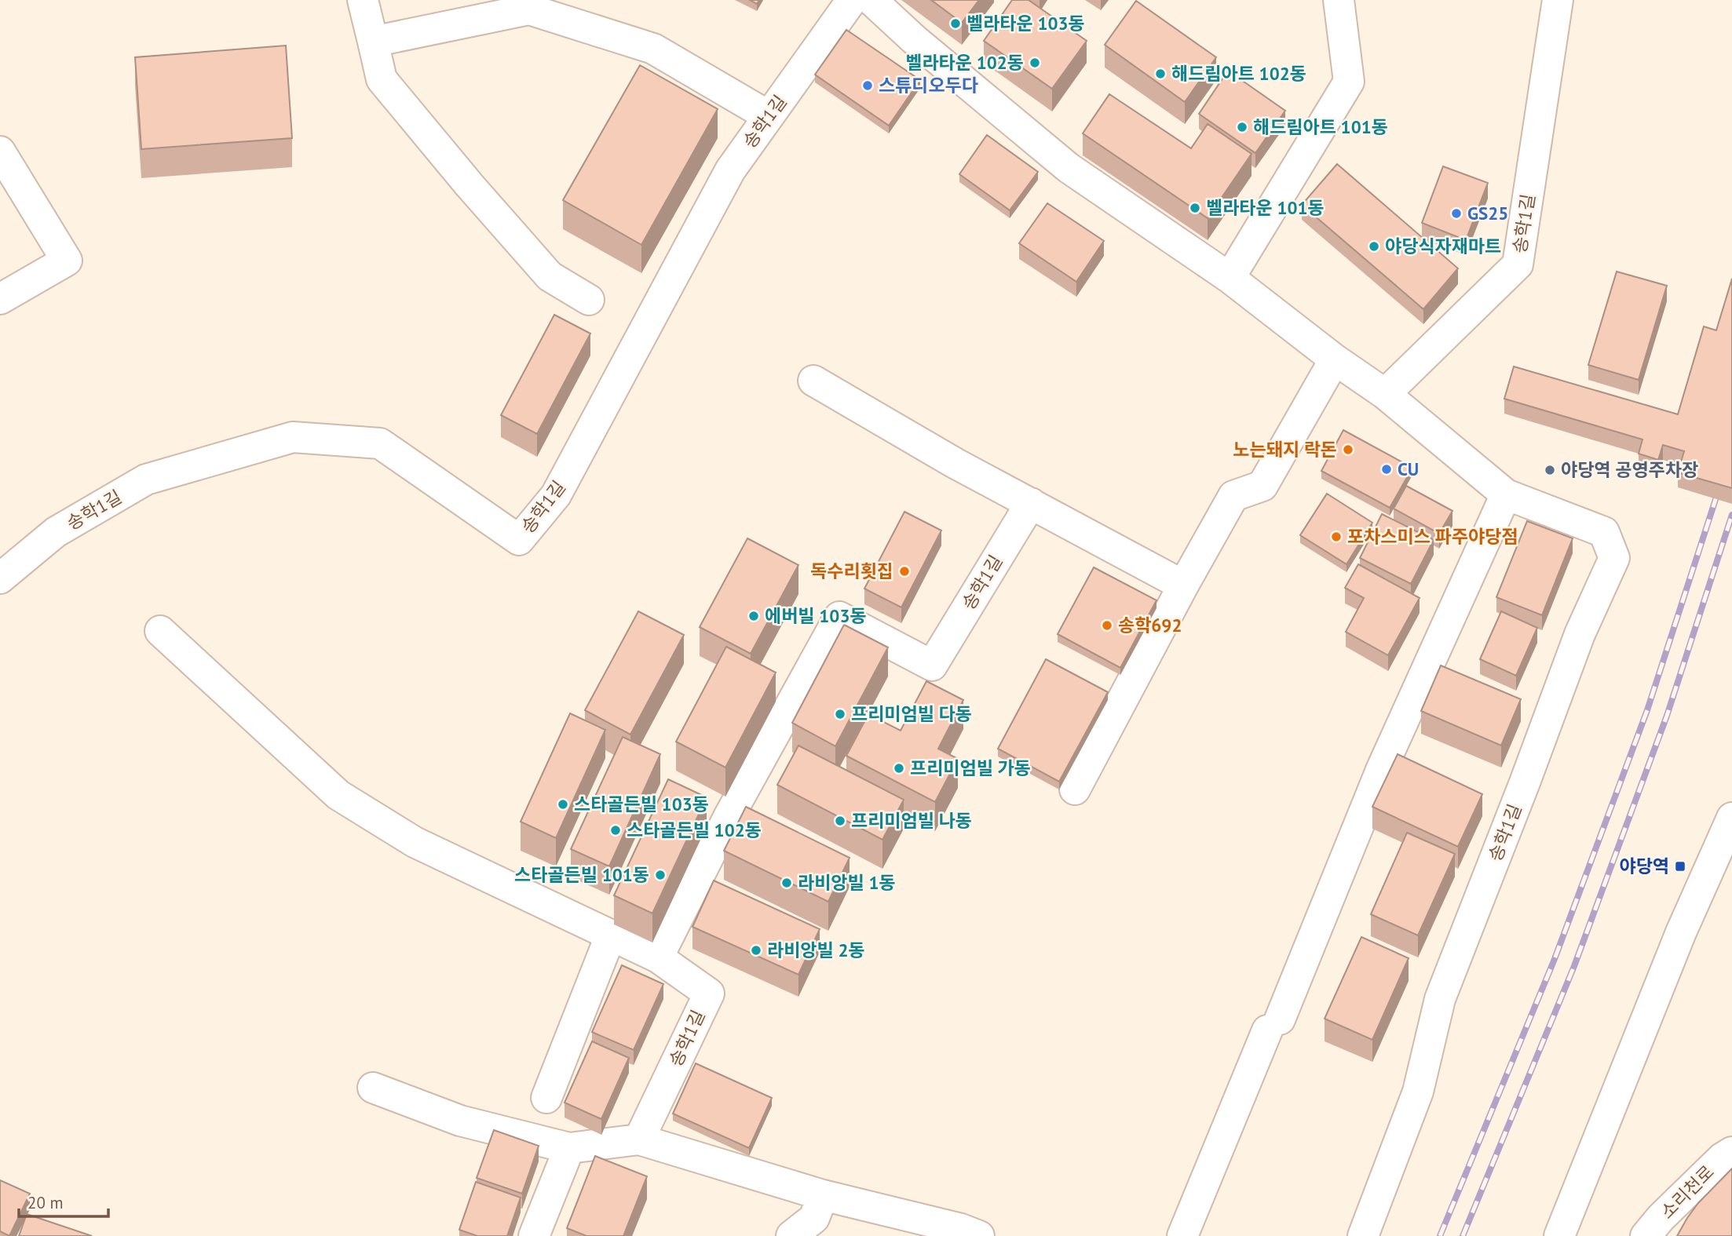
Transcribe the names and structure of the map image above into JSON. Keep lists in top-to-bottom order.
{
  "streets": {
    "street": ["송학1길", "소리천로"]
  },
  "places": {
    "other": [
      "벨라타운 103동",
      "벨라타운 102동",
      "해드림아트 102동",
      "스튜디오두다",
      "해드림아트 101동",
      "벨라타운 101동",
      "GS25",
      "야당식자재마트",
      "노는돼지 락돈",
      "CU",
      "야당역 공영주차장",
      "포차스미스 파주야당점",
      "독수리횟집",
      "에버빌 103동",
      "송학692",
      "프리미엄빌 다동",
      "프리미엄빌 가동",
      "스타골든빌 103동",
      "프리미엄빌 나동",
      "스타골든빌 102동",
      "스타골든빌 101동",
      "라비앙빌 1동",
      "라비앙빌 2동"
    ],
    "transit": ["야당역"]
  },
  "scale_bar": "20 m"
}
